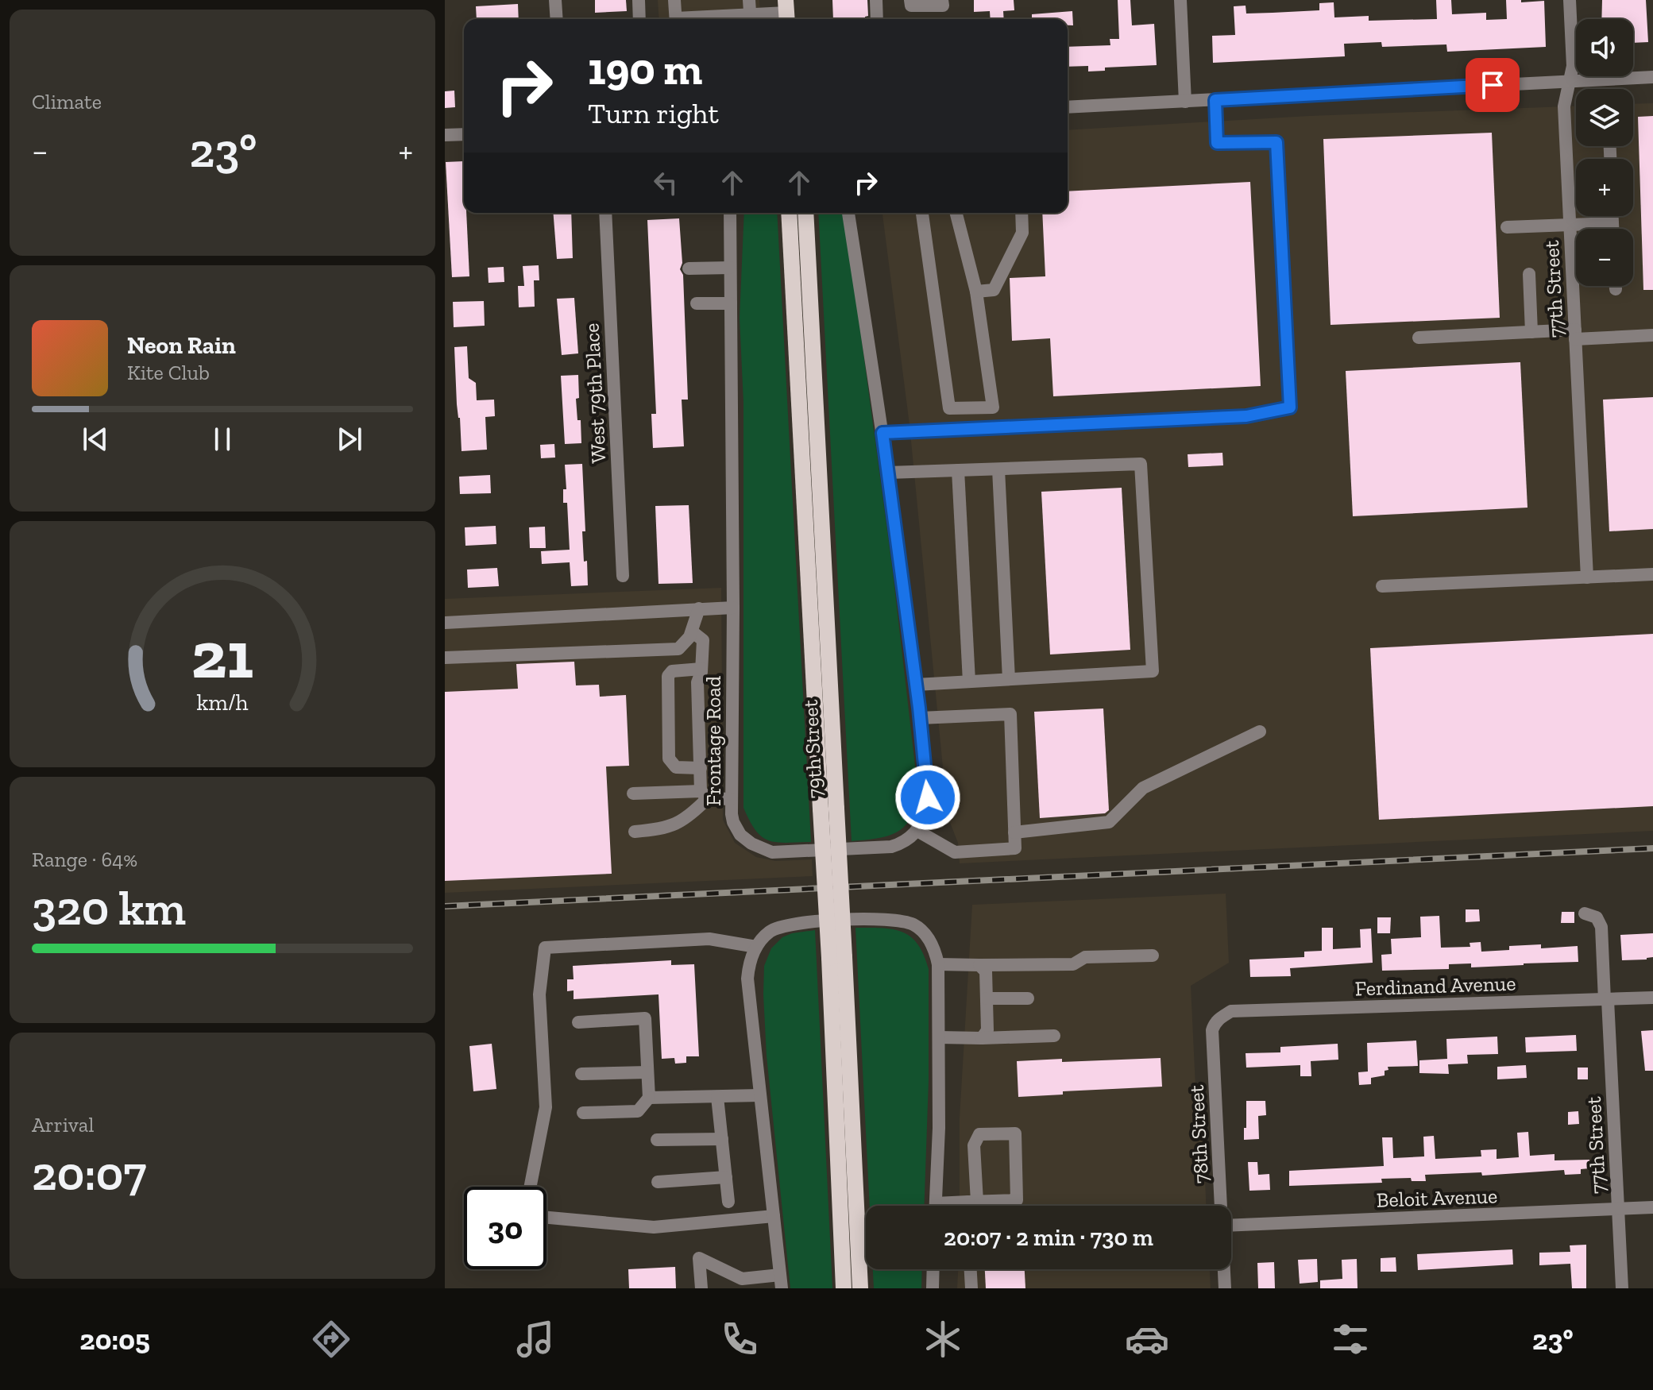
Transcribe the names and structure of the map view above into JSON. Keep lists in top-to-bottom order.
{
  "streets": {
    "main road": ["79th Street"],
    "street": [
      "77th Street",
      "West 79th Place",
      "Frontage Road",
      "Ferdinand Avenue",
      "78th Street",
      "Beloit Avenue"
    ]
  },
  "crossings": [
    ["77th Street", "Ferdinand Avenue"],
    ["77th Street", "Beloit Avenue"],
    ["Ferdinand Avenue", "78th Street"]
  ],
  "page": {
    "tile": [
      "Climate",
      ["Range · 64%", "320 km"],
      ["Arrival", "20:07"]
    ],
    "map_buttons": ["+", "−"],
    "turn": ["190 m", "Turn right"],
    "heat": ["−", "23°", "+"],
    "song": ["Neon Rain", "Kite Club"],
    "limit": "30",
    "trip": "20:07 · 2 min · 730 m",
    "tabs": ["20:05", "23°"],
    "gauge": ["21", "km/h"]
  }
}
